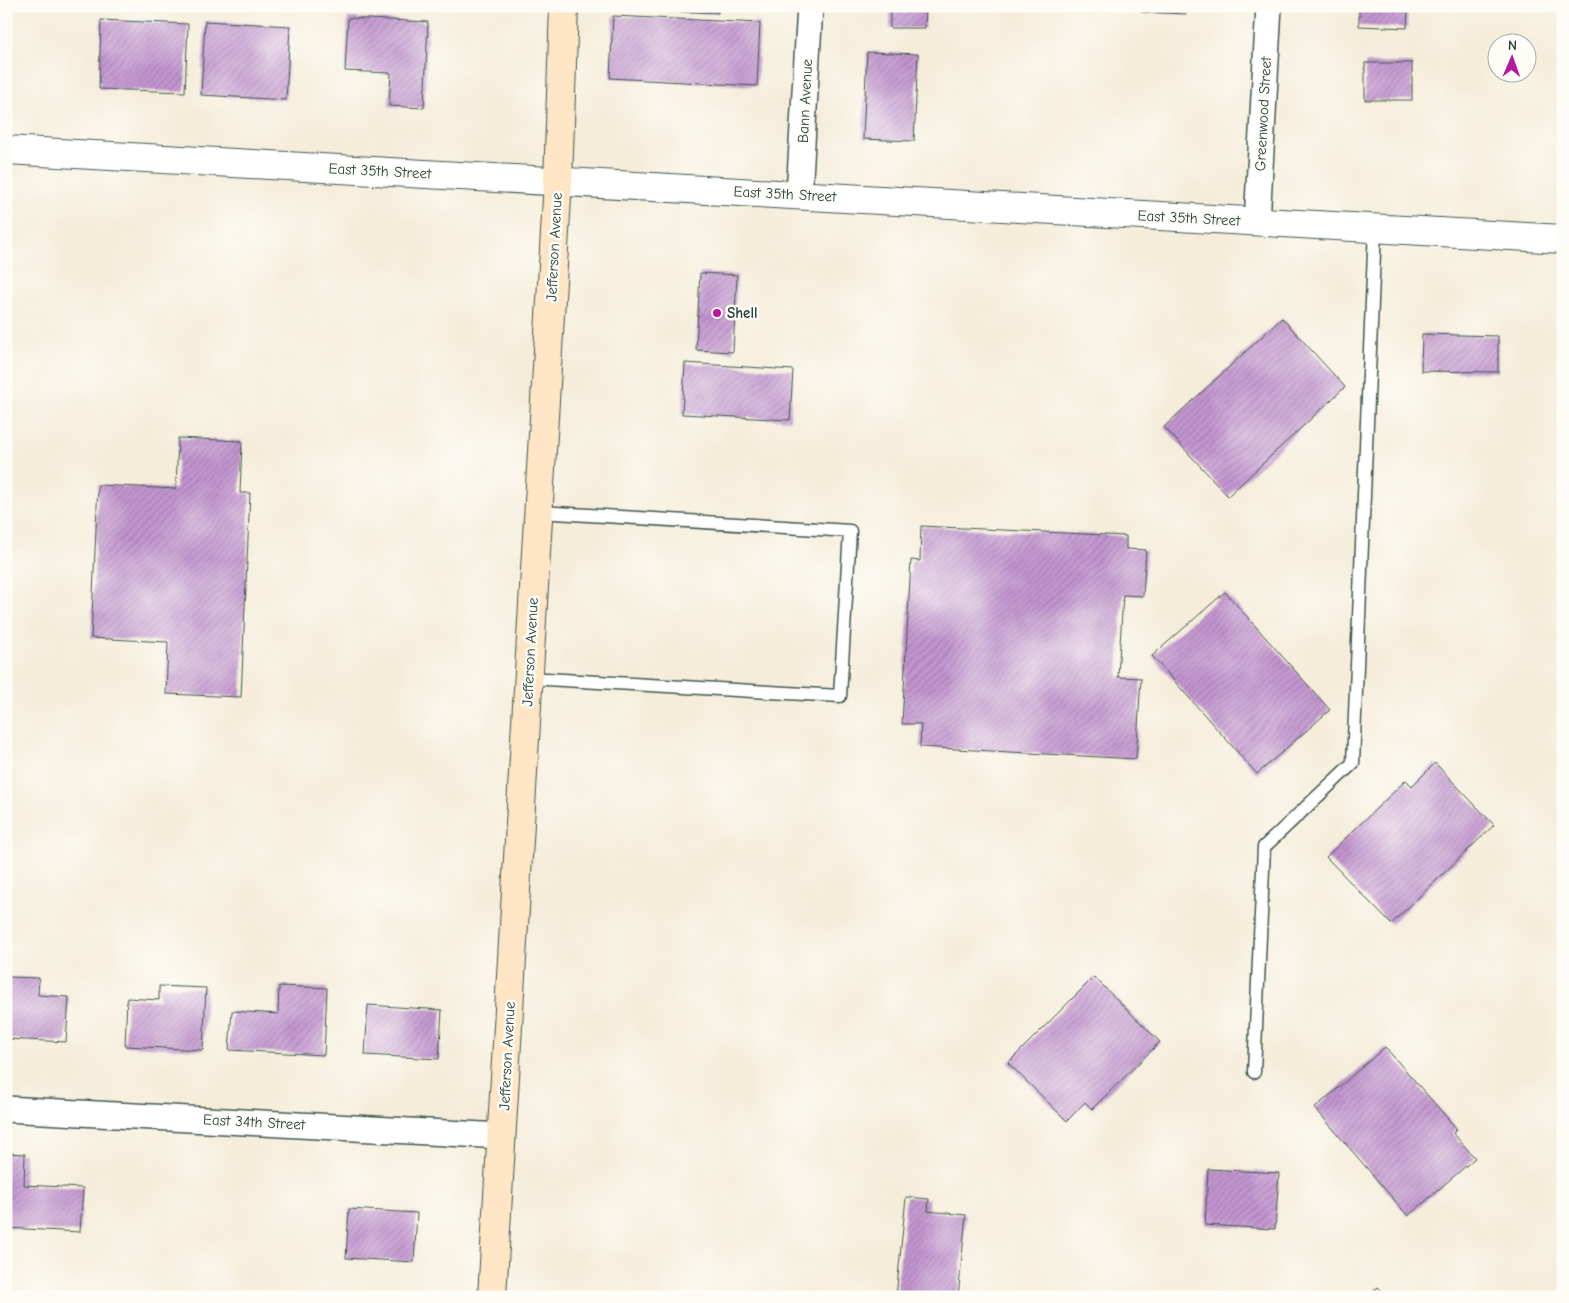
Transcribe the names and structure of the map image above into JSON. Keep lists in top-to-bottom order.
{
  "streets": {
    "main road": ["Jefferson Avenue"],
    "street": [
      "Bann Avenue",
      "Greenwood Street",
      "East 35th Street",
      "East 34th Street"
    ]
  },
  "crossings": [
    ["Bann Avenue", "East 35th Street"],
    ["Greenwood Street", "East 35th Street"],
    ["East 35th Street", "Jefferson Avenue"],
    ["Jefferson Avenue", "East 34th Street"]
  ],
  "places": ["Shell"],
  "north": "top"
}
